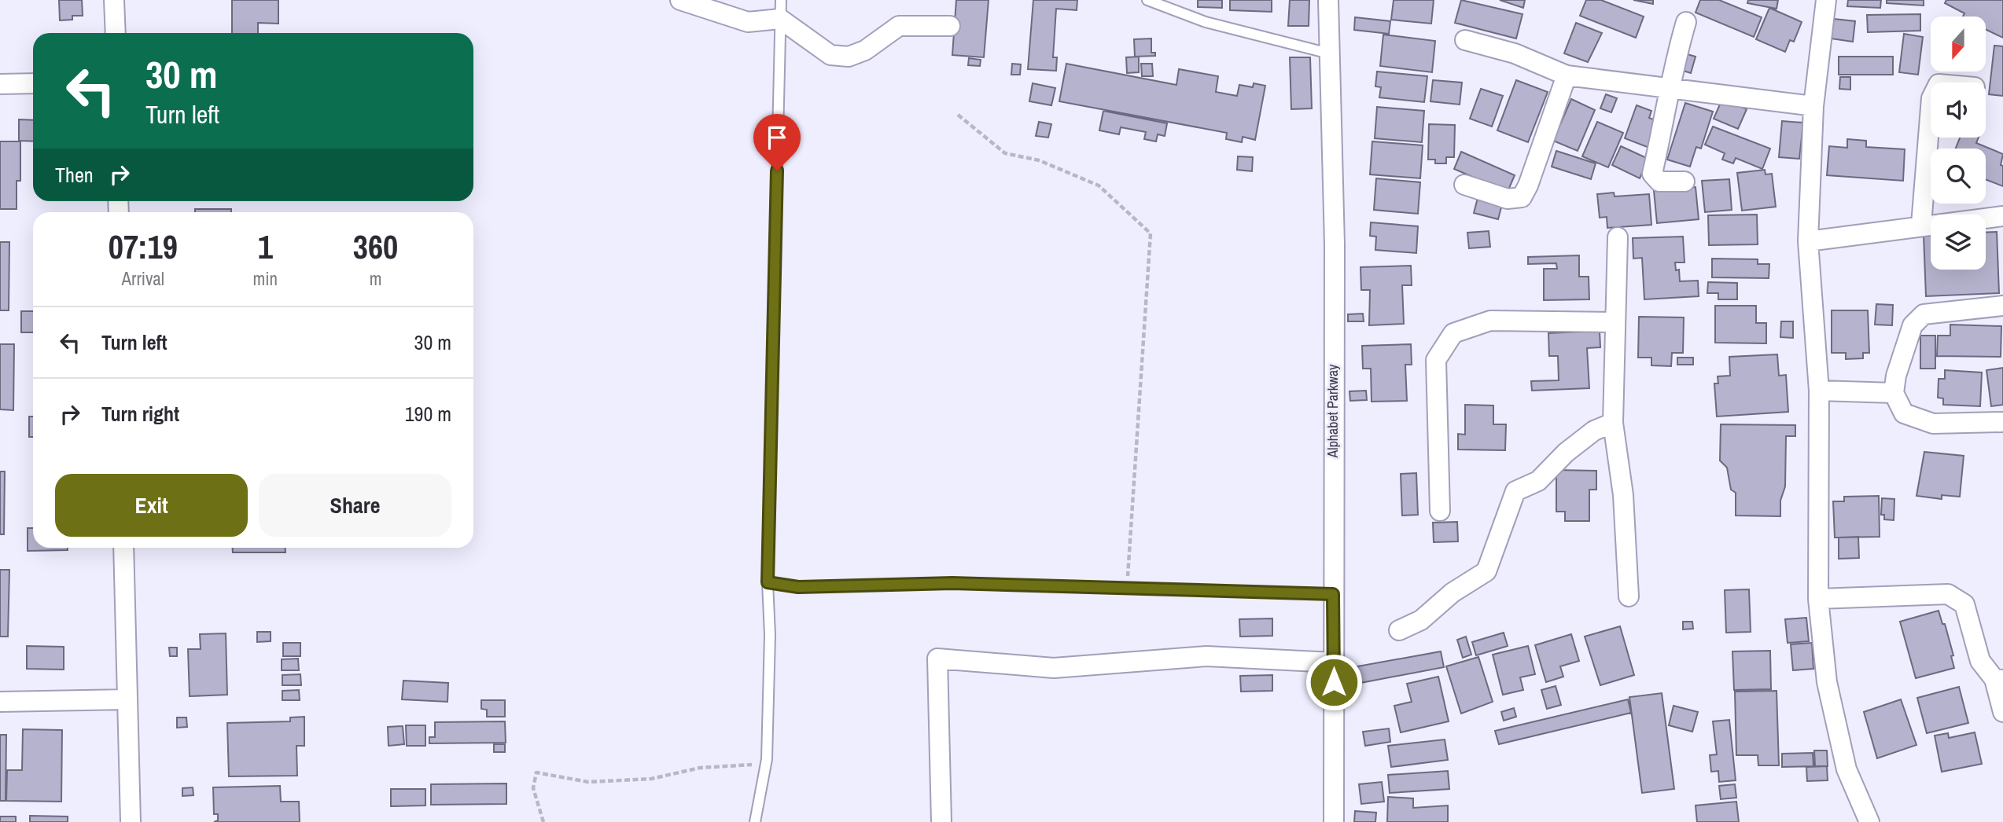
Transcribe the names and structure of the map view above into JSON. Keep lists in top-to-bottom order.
{
  "streets": {
    "street": ["Alphabet Parkway"]
  },
  "north": "bottom",
  "page": {
    "turn": ["30 m", "Turn left"],
    "then": "Then",
    "eta": [
      "07:19",
      "Arrival",
      "1",
      "min",
      "360",
      "m"
    ],
    "list": [
      {
        "name": "Turn left",
        "value": "30 m"
      },
      {
        "name": "Turn right",
        "value": "190 m"
      }
    ],
    "buttons": ["Exit", "Share"]
  }
}
